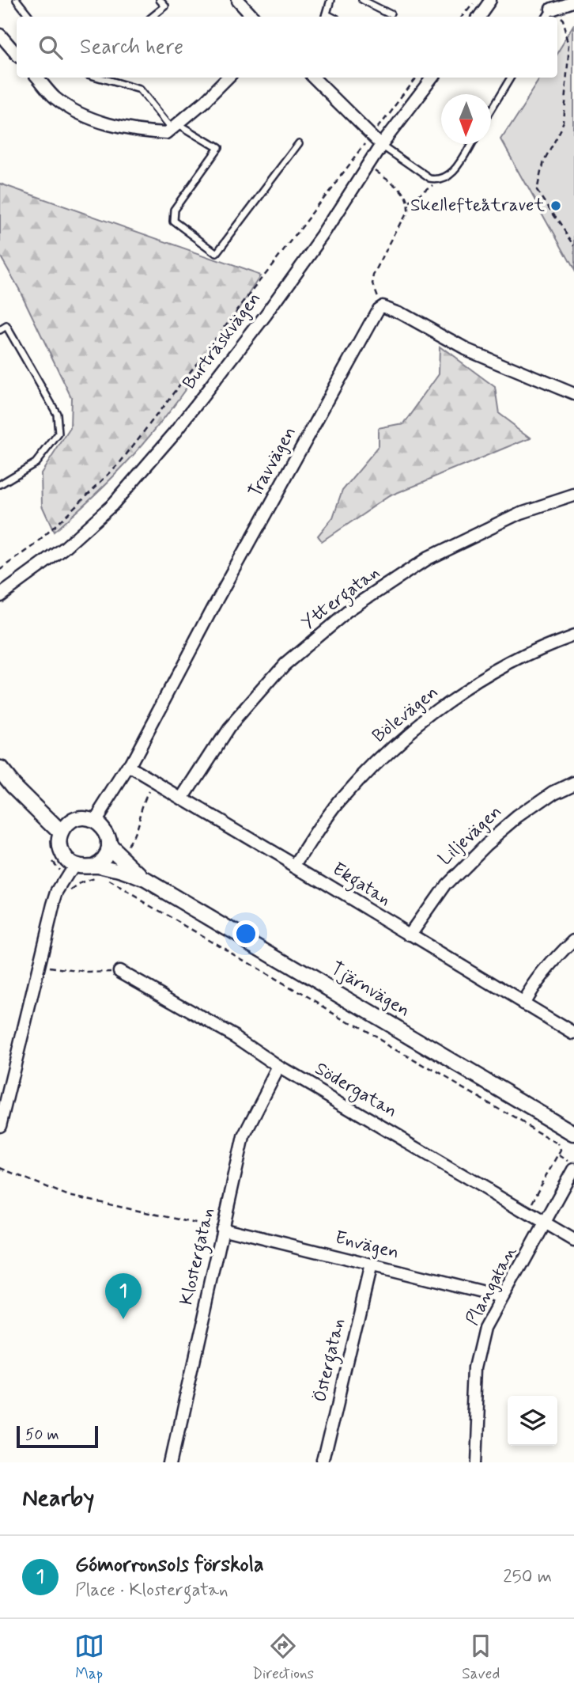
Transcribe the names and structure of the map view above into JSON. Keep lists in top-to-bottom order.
{
  "streets": {
    "street": [
      "Burträskvägen",
      "Travvägen",
      "Yttergatan",
      "Bölevägen",
      "Liljevägen",
      "Ekgatan",
      "Tjärnvägen",
      "Södergatan",
      "Envägen",
      "Klostergatan",
      "Plangatan",
      "Östergatan"
    ]
  },
  "crossings": [
    ["Travvägen", "Ekgatan"],
    ["Travvägen", "Tjärnvägen"],
    ["Yttergatan", "Ekgatan"],
    ["Bölevägen", "Ekgatan"],
    ["Liljevägen", "Ekgatan"],
    ["Södergatan", "Klostergatan"],
    ["Södergatan", "Plangatan"],
    ["Envägen", "Klostergatan"],
    ["Envägen", "Plangatan"],
    ["Envägen", "Östergatan"]
  ],
  "places": ["Skellefteåtravet"],
  "scale_bar": "50 m",
  "north": "bottom",
  "page": {
    "search": "Search here",
    "pins": "1",
    "scale": "50 m",
    "heading": "Nearby",
    "list": [
      {
        "mark": "1",
        "name": "Gómorronsols förskola",
        "note": "Place · Klostergatan",
        "value": "250 m"
      }
    ],
    "nav": ["Map", "Directions", "Saved"]
  }
}
